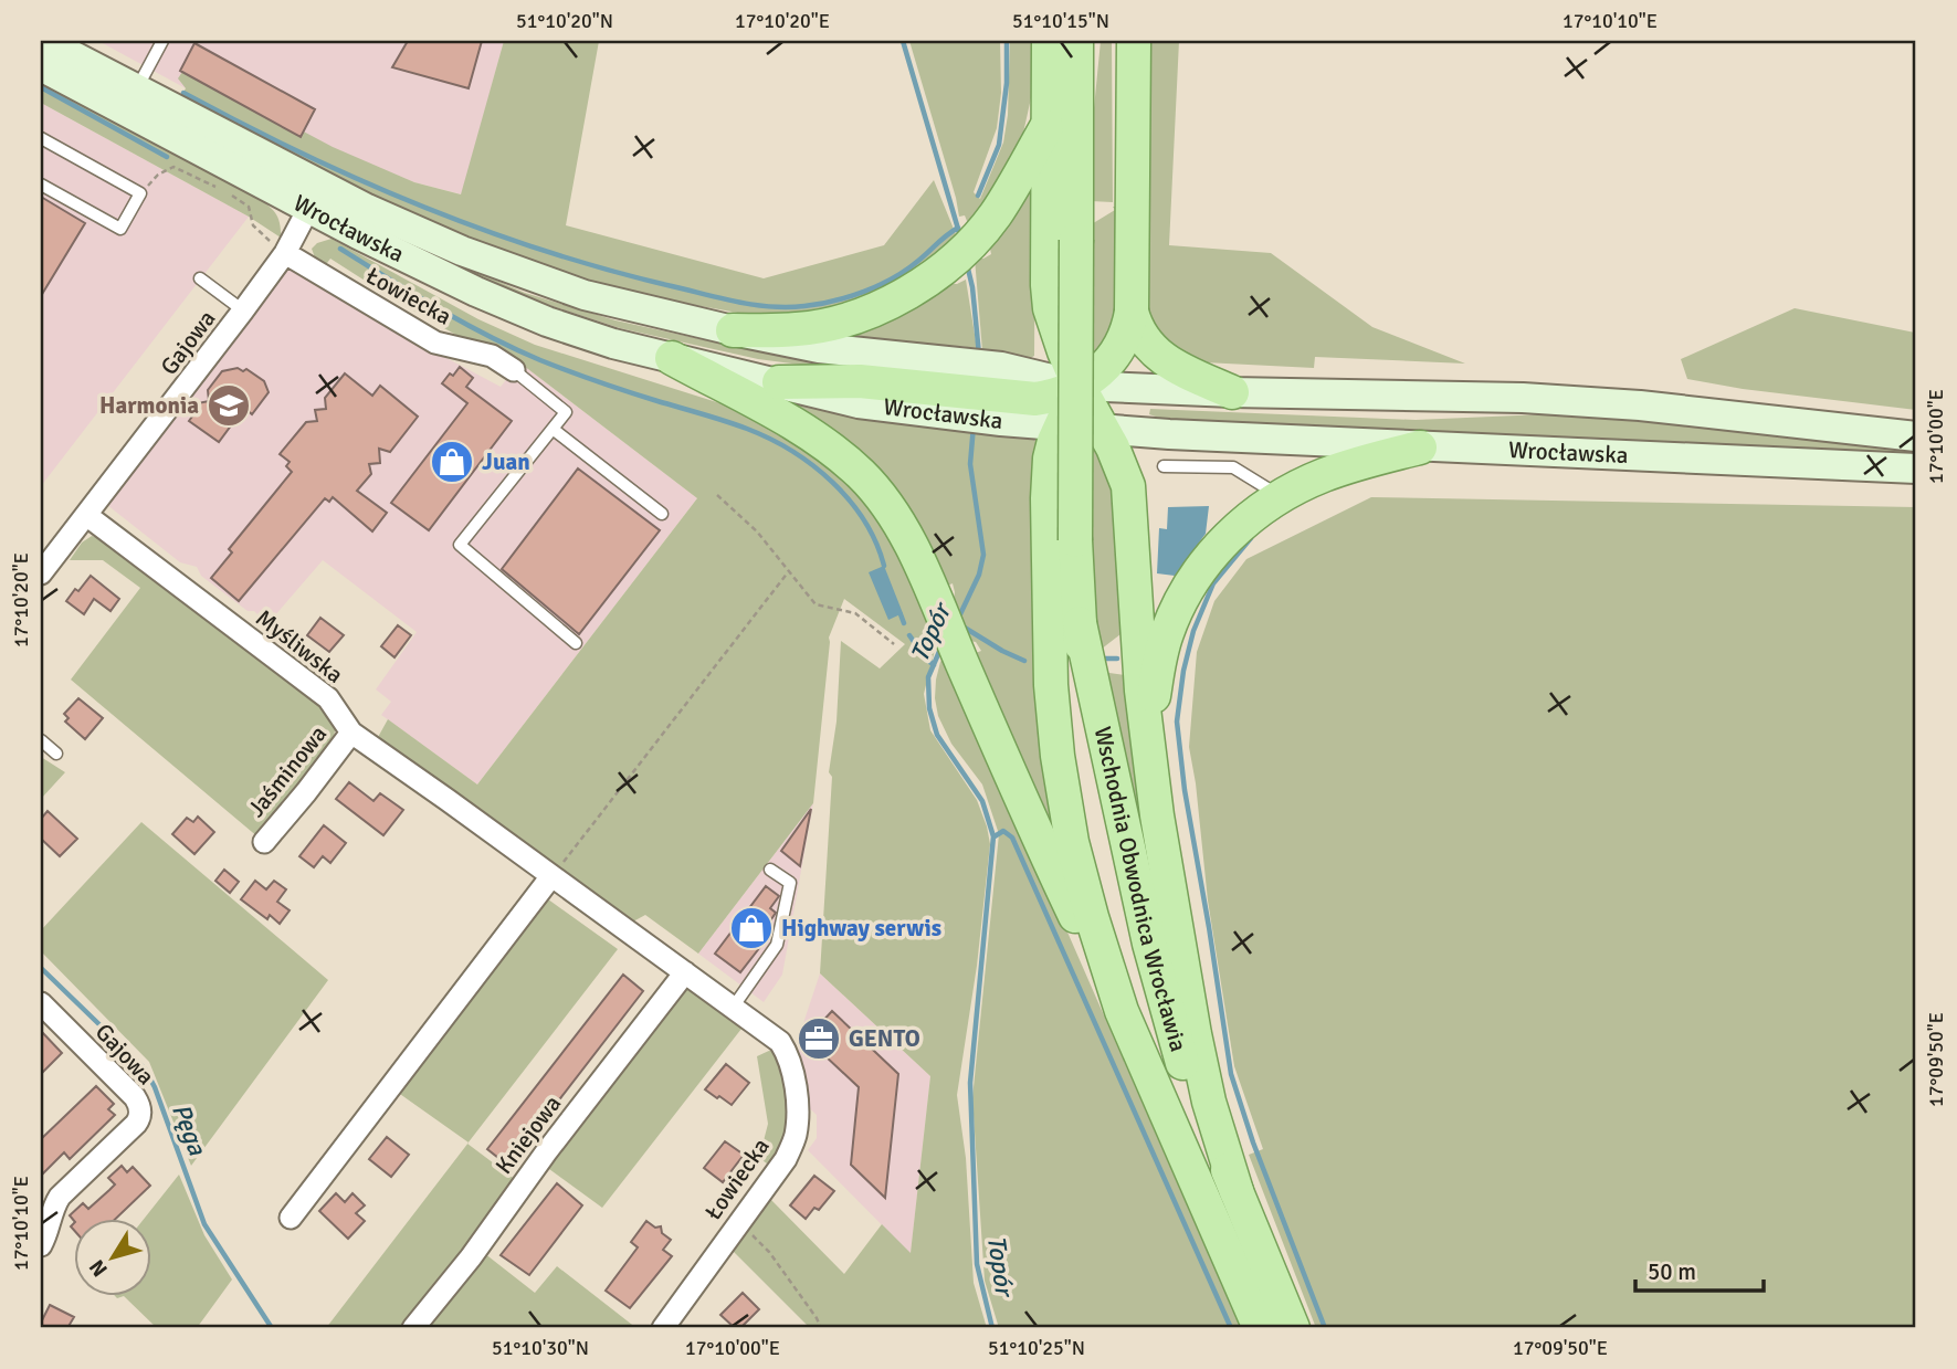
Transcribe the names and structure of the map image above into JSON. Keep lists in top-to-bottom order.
{
  "streets": {
    "main road": ["Wrocławska", "Wschodnia Obwodnica Wrocławia"],
    "street": [
      "Łowiecka",
      "Gajowa",
      "Myśliwska",
      "Jaśminowa",
      "Kniejowa"
    ]
  },
  "crossings": [
    ["Wrocławska", "Gajowa"],
    ["Łowiecka", "Gajowa"],
    ["Łowiecka", "Myśliwska"],
    ["Gajowa", "Myśliwska"],
    ["Myśliwska", "Jaśminowa"],
    ["Myśliwska", "Kniejowa"]
  ],
  "water": ["Topór", "Pęga"],
  "places": {
    "school or university": ["Harmonia"],
    "shop": ["Juan", "Highway serwis"],
    "office": ["GENTO"]
  },
  "scale_bar": "50 m",
  "north": "bottom left",
  "coordinates": [
    "51°10'20\"N",
    "17°10'20\"E",
    "51°10'15\"N",
    "17°10'10\"E",
    "17°10'00\"E",
    "17°09'50\"E",
    "51°10'30\"N",
    "51°10'25\"N"
  ]
}
